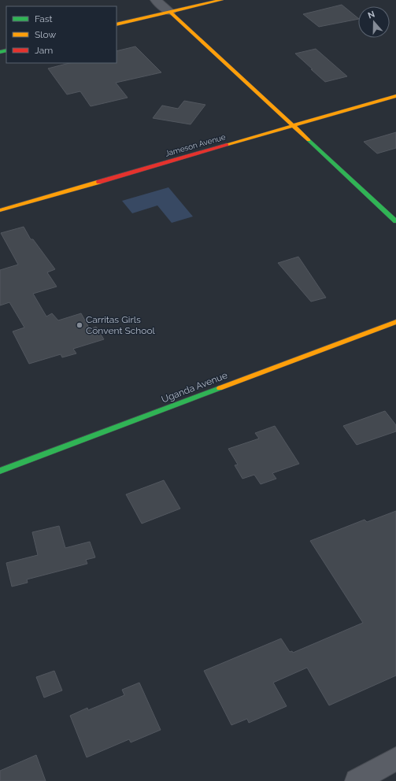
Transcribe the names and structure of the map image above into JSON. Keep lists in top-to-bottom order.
{
  "streets": {
    "street": ["Jameson Avenue", "Uganda Avenue"]
  },
  "places": ["Carritas Girls Convent School"],
  "legend": ["Fast", "Slow", "Jam"],
  "north": "top"
}
